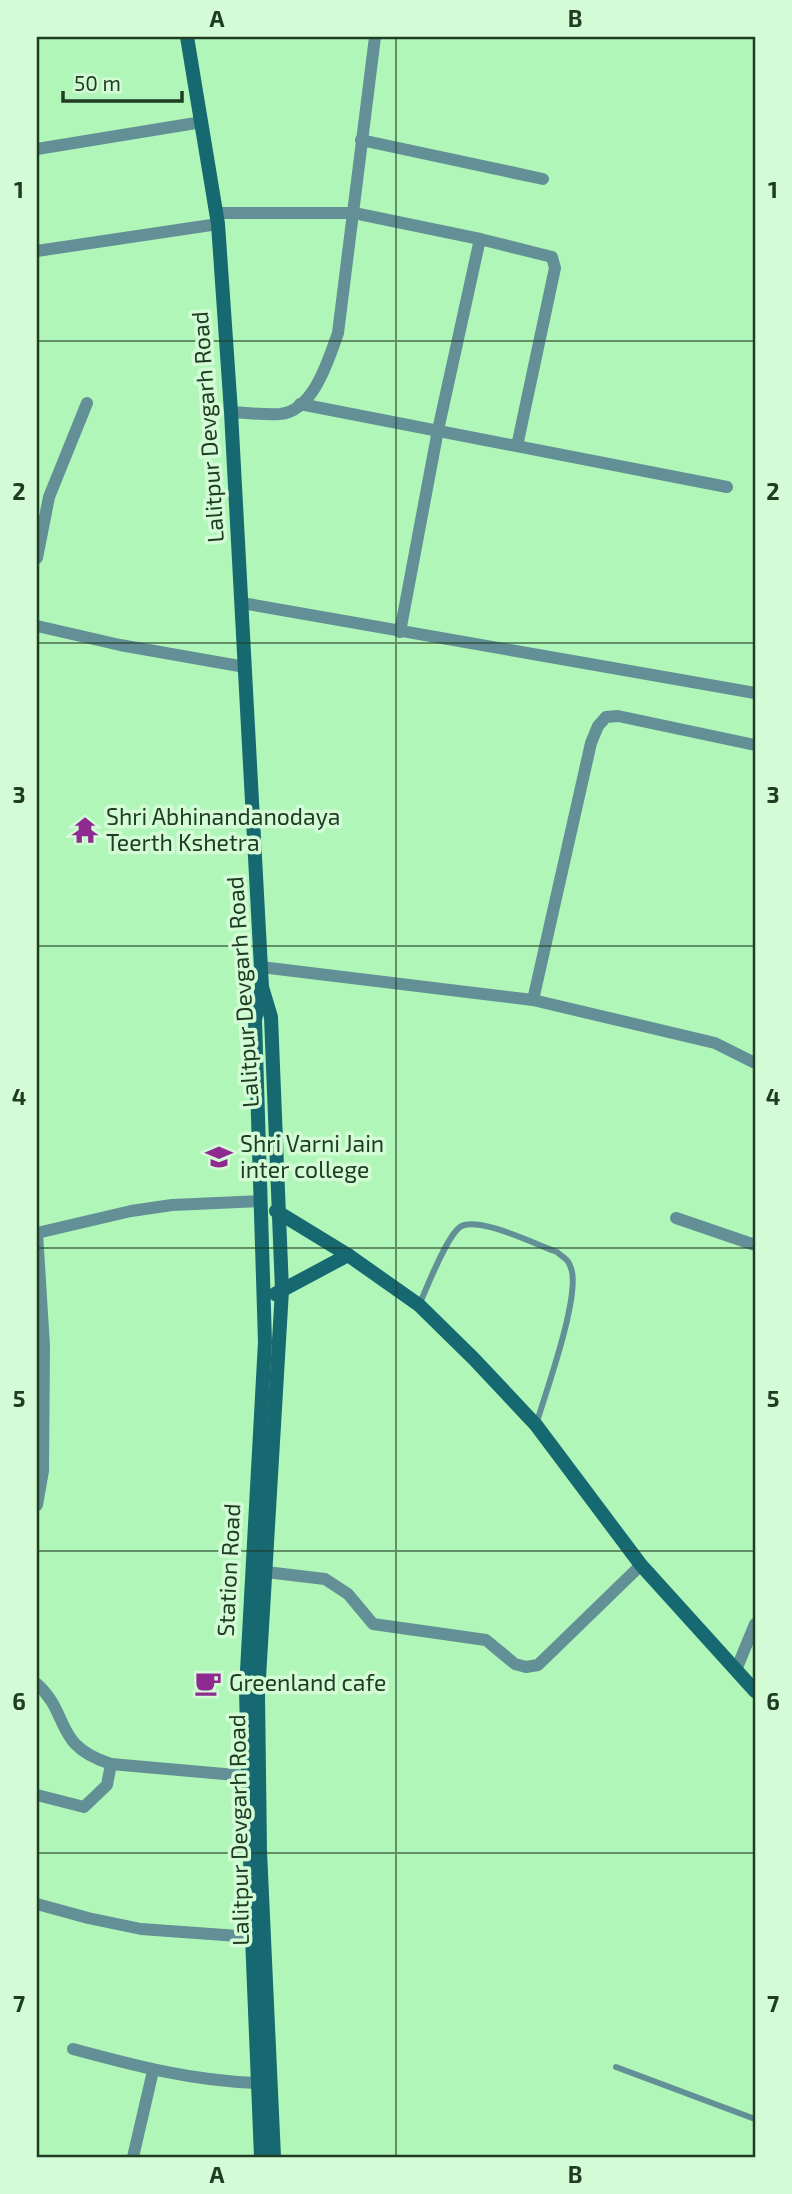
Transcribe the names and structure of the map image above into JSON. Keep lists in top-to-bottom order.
{
  "streets": {
    "main road": ["Lalitpur Devgarh Road", "Station Road"]
  },
  "crossings": [
    ["Lalitpur Devgarh Road", "Station Road"]
  ],
  "places": {
    "temple": ["Shri Abhinandanodaya Teerth Kshetra"],
    "school or university": ["Shri Varni Jain inter college"],
    "cafe": ["Greenland cafe"]
  },
  "scale_bar": "50 m",
  "grid": {
    "columns": ["A", "B"],
    "rows": [
      "1",
      "2",
      "3",
      "4",
      "5",
      "6",
      "7"
    ]
  }
}
